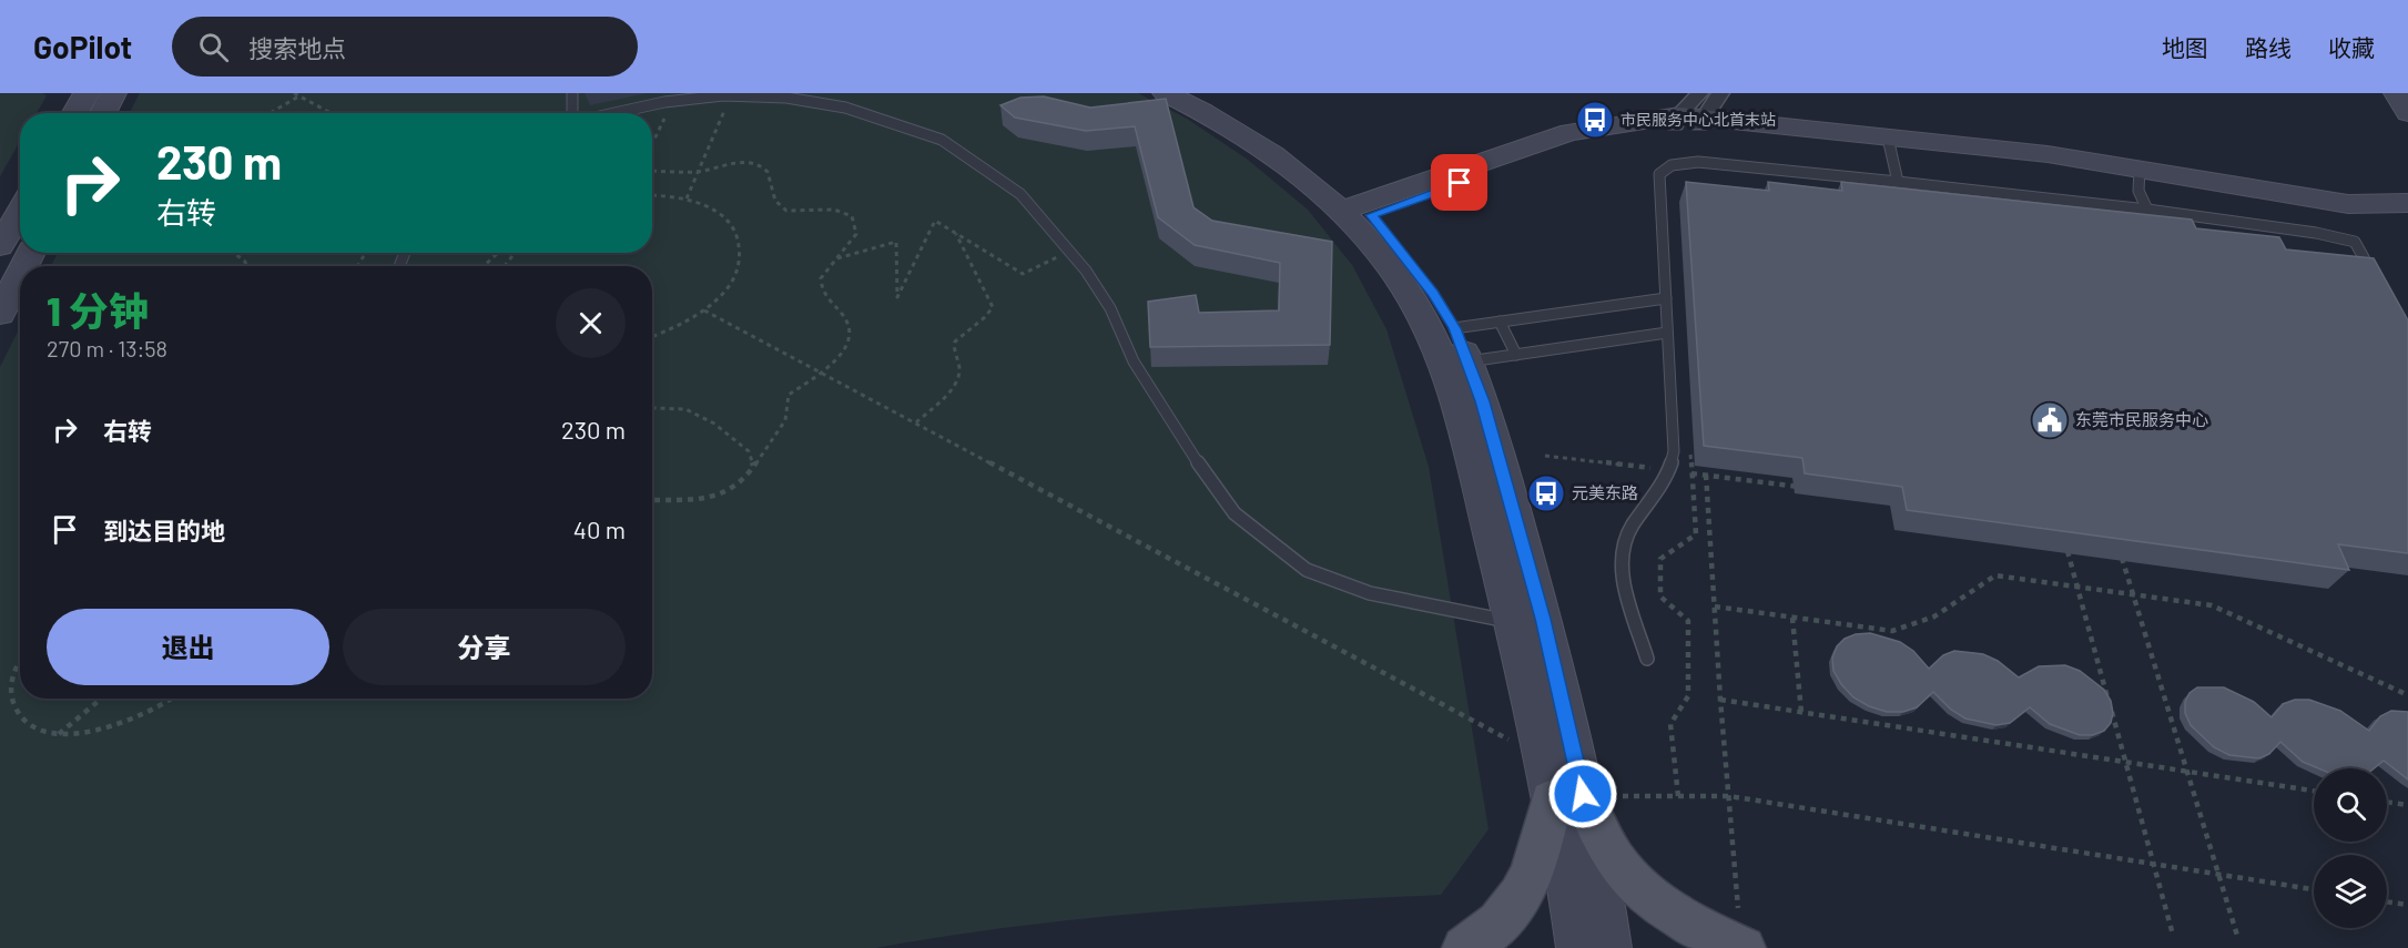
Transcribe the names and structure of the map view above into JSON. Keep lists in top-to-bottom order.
{
  "places": {
    "bus stop": ["市民服务中心北首末站", "元美东路"],
    "public building": ["东莞市民服务中心"]
  },
  "page": {
    "header": "GoPilot",
    "search": "搜索地点",
    "nav": ["地图", "路线", "收藏"],
    "turn": ["230 m", "右转"],
    "heading": ["1 分钟", "270 m · 13:58"],
    "list": [
      {
        "name": "右转",
        "value": "230 m"
      },
      {
        "name": "到达目的地",
        "value": "40 m"
      }
    ],
    "buttons": ["退出", "分享"]
  }
}
